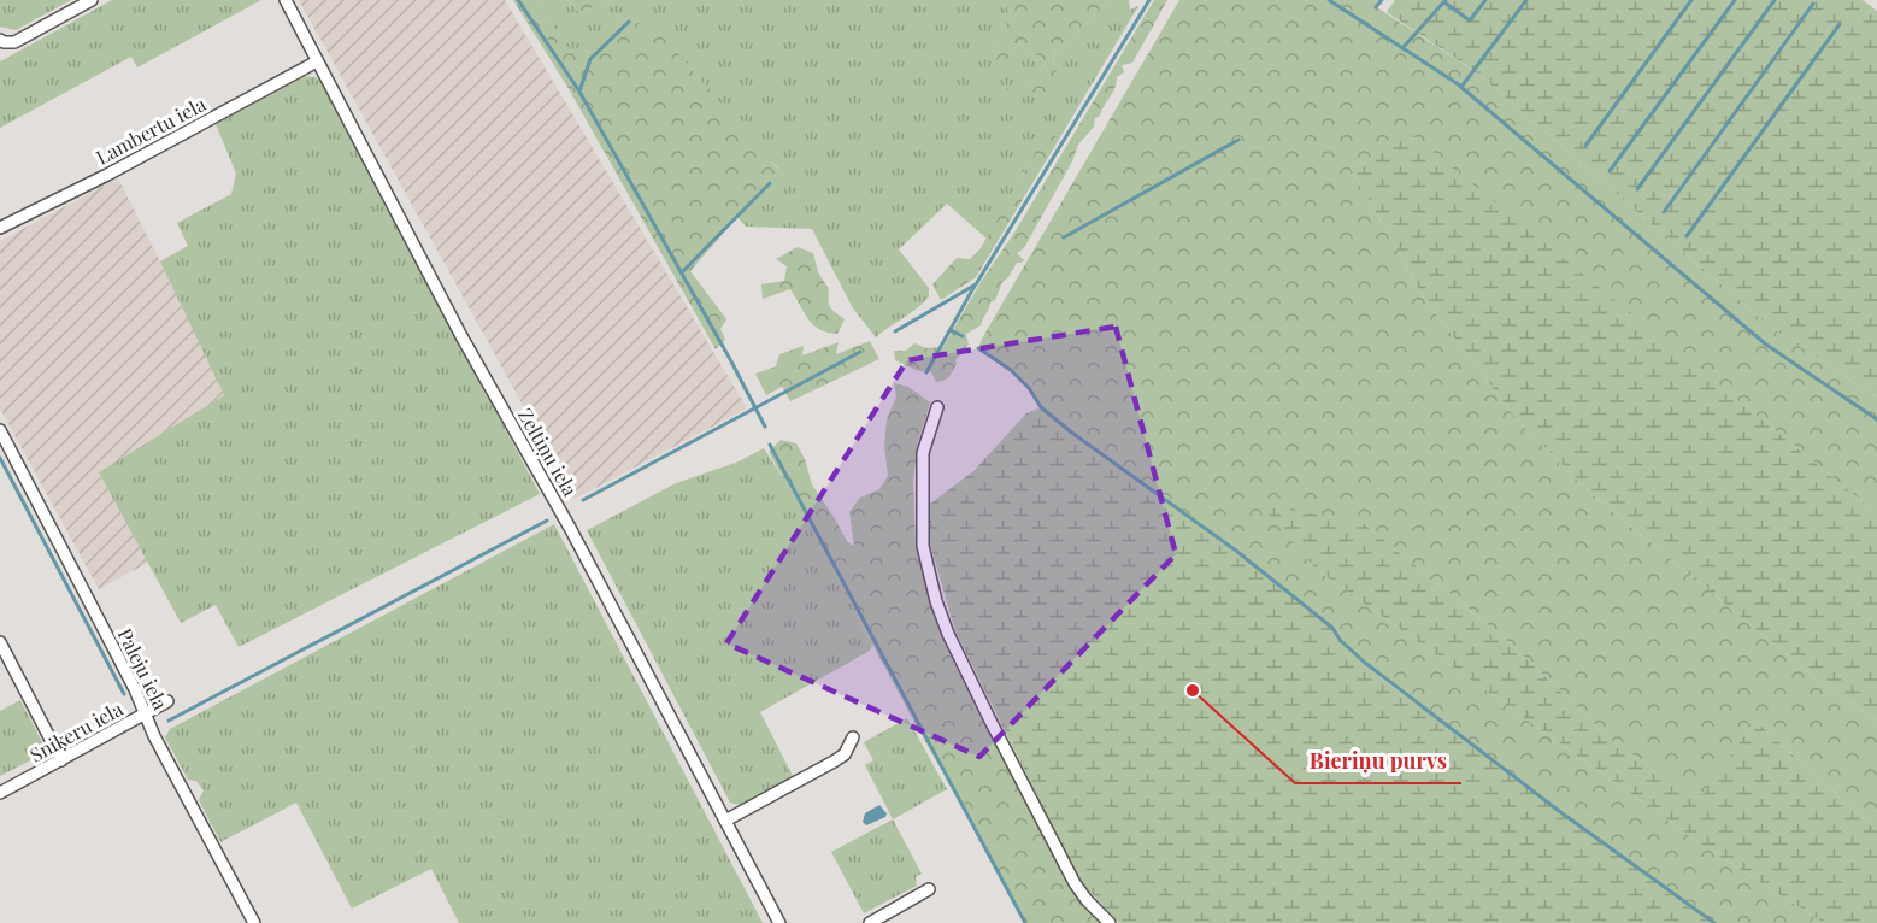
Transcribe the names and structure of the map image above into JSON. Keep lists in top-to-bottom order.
{
  "streets": {
    "street": [
      "Lambertu iela",
      "Zeltiņu iela",
      "Paleju iela",
      "Sniķeru iela"
    ]
  },
  "crossings": [
    ["Lambertu iela", "Zeltiņu iela"],
    ["Paleju iela", "Sniķeru iela"]
  ],
  "places": ["Bieriņu purvs"]
}
